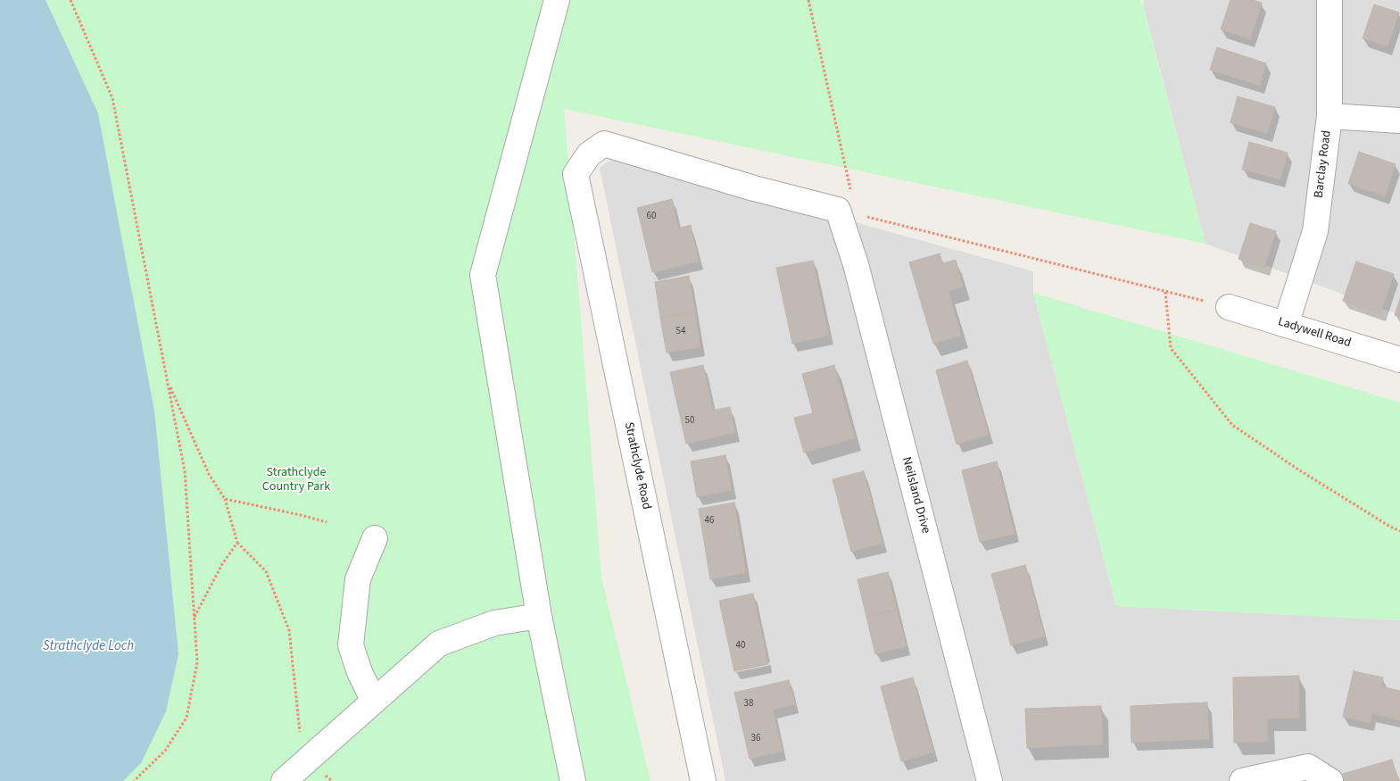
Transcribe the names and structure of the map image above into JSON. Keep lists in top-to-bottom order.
{
  "streets": {
    "street": [
      "Barclay Road",
      "Ladywell Road",
      "Strathclyde Road",
      "Neilsland Drive"
    ]
  },
  "crossings": [
    ["Barclay Road", "Ladywell Road"],
    ["Strathclyde Road", "Neilsland Drive"]
  ],
  "water": ["Strathclyde Loch"],
  "parks": ["Strathclyde Country Park"],
  "house_numbers": [
    "60",
    "54",
    "50",
    "46",
    "40",
    "38",
    "36"
  ]
}
